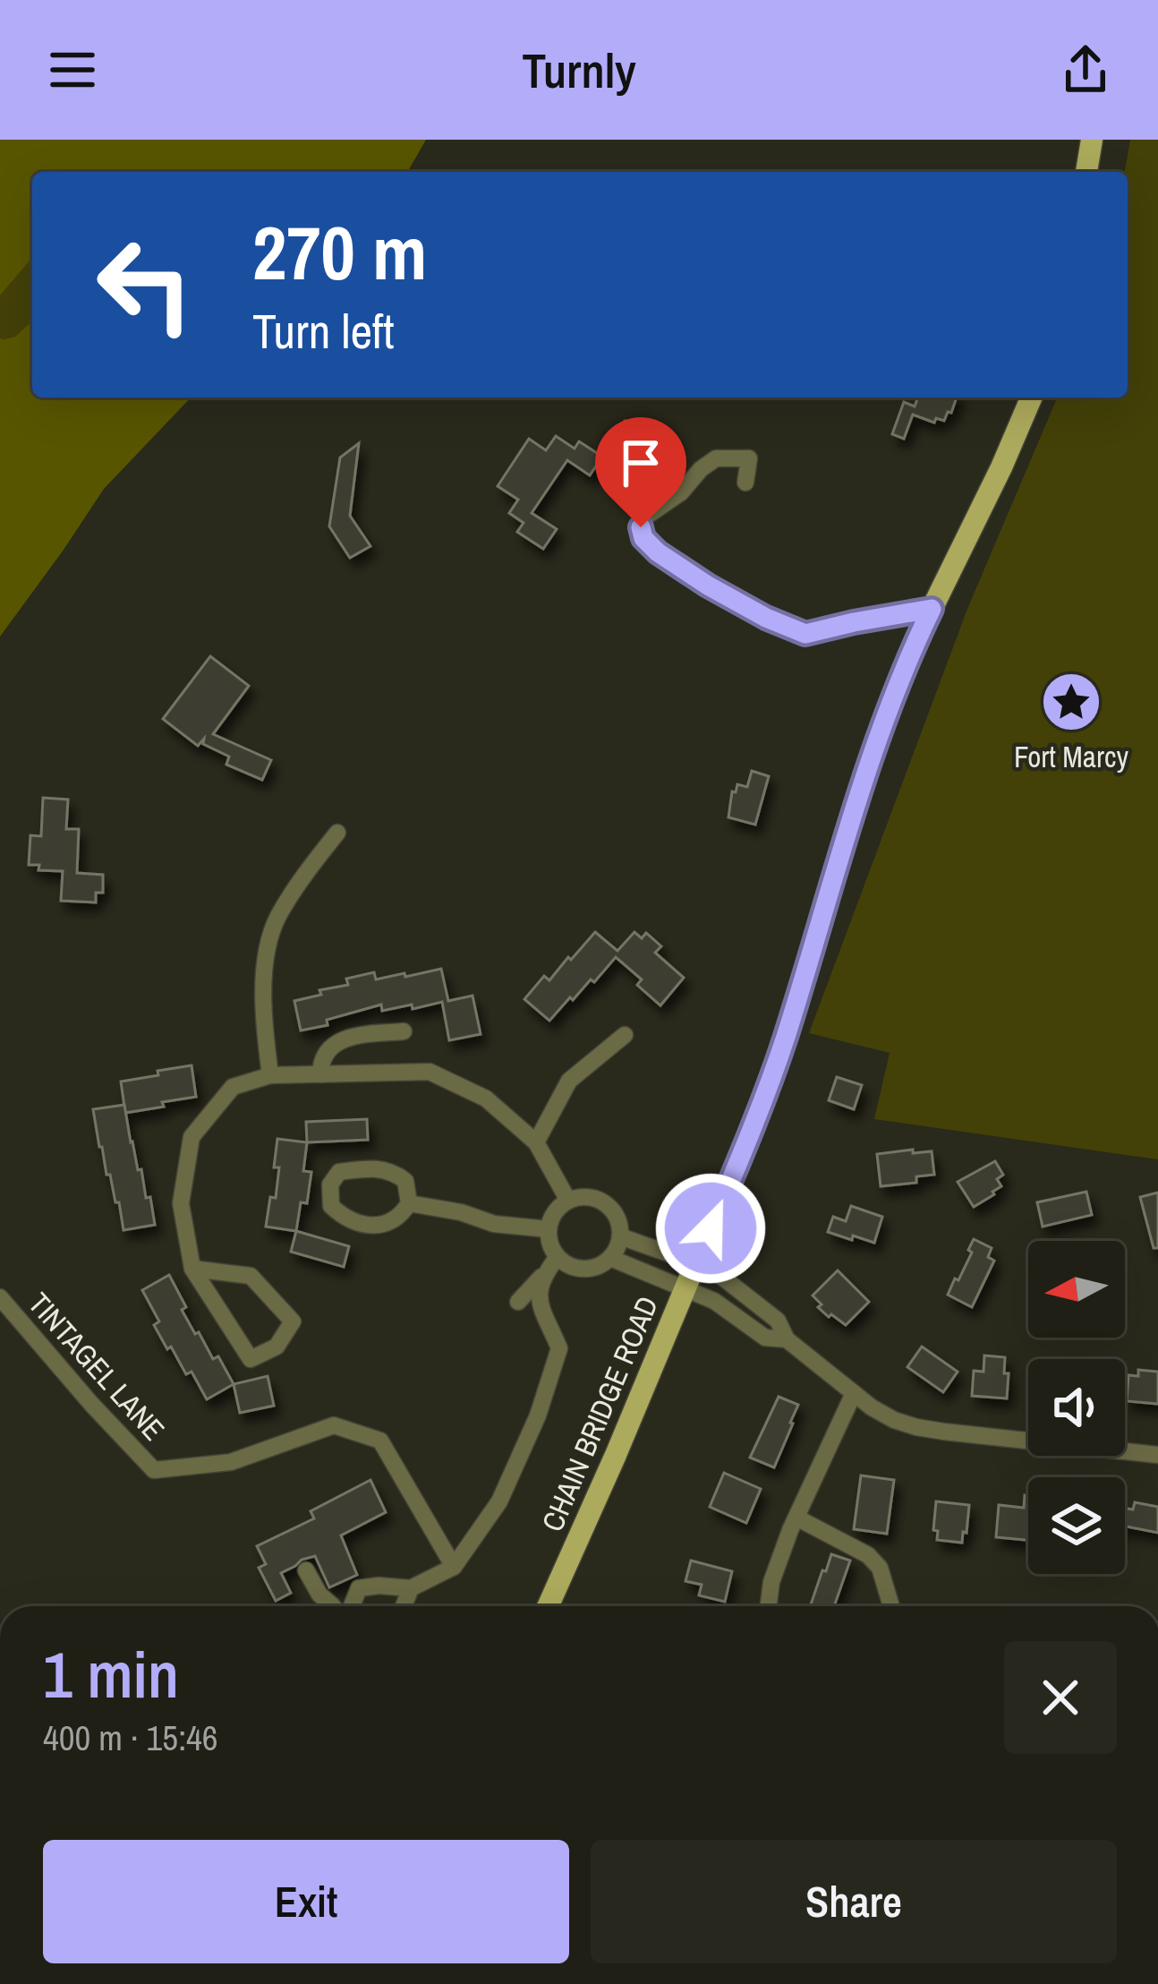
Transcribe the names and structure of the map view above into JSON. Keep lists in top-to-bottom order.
{
  "streets": {
    "main road": ["CHAIN BRIDGE ROAD"],
    "street": ["TINTAGEL LANE"]
  },
  "places": {
    "place": ["Fort Marcy"]
  },
  "north": "left",
  "page": {
    "header": "Turnly",
    "turn": ["270 m", "Turn left"],
    "heading": ["1 min", "400 m · 15:46"],
    "buttons": ["Exit", "Share"]
  }
}
